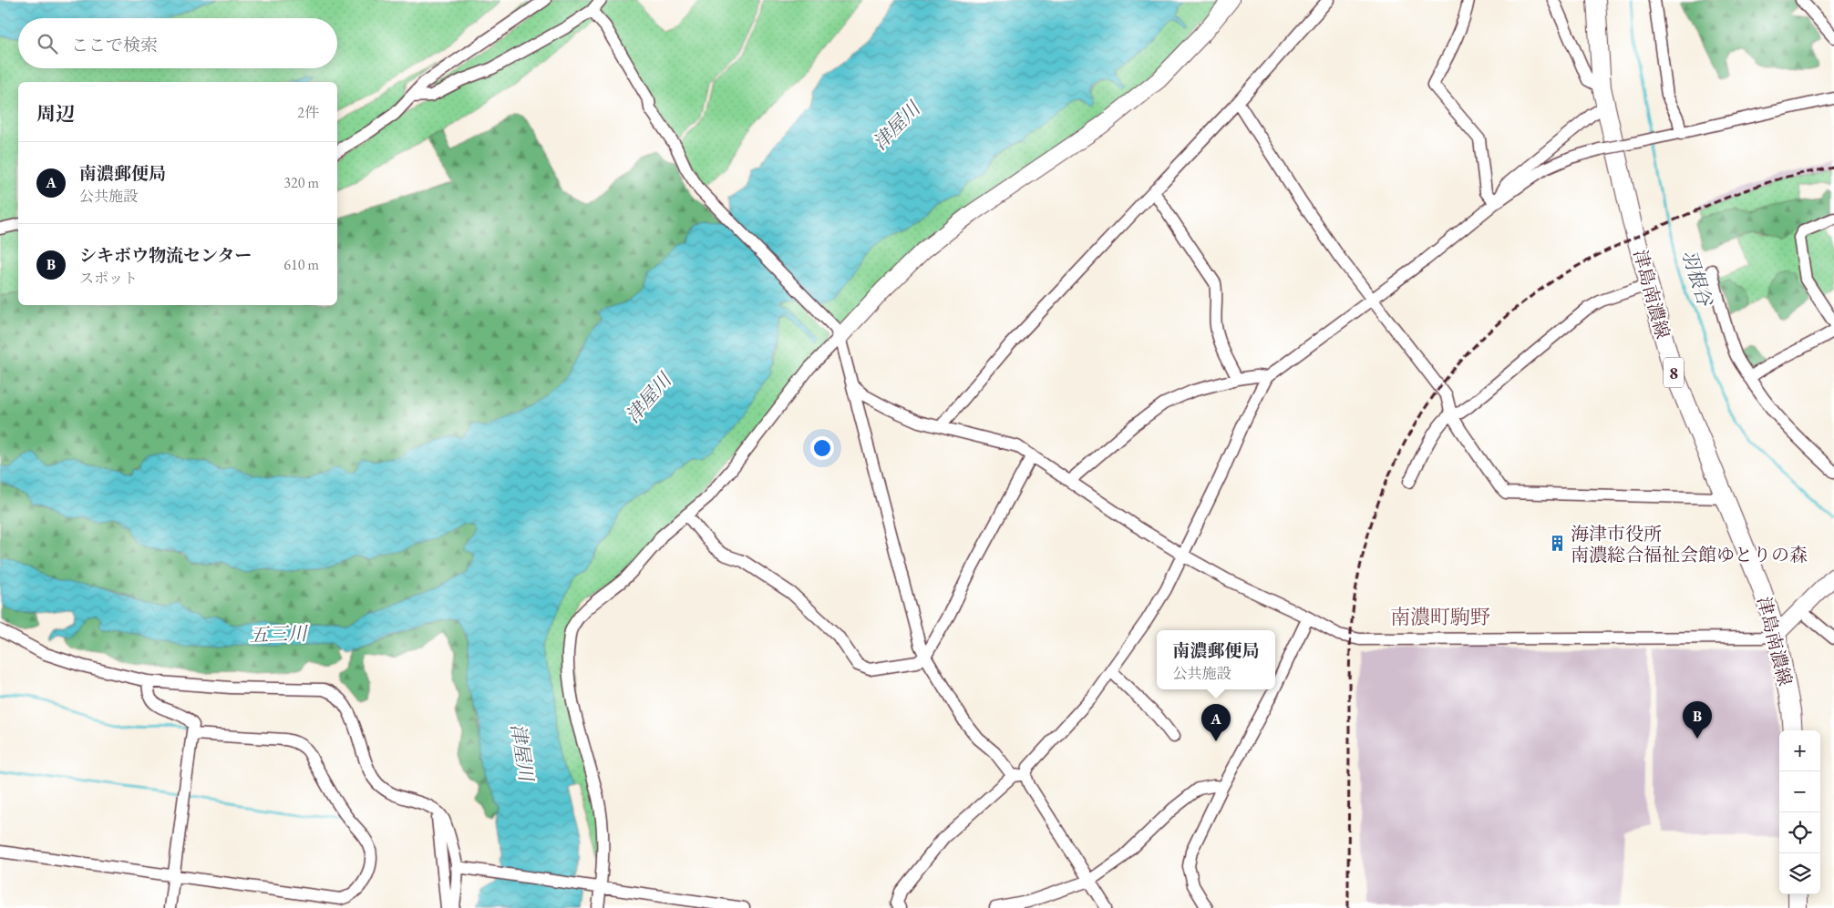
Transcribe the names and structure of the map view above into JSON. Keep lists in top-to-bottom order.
{
  "streets": {
    "main road": ["津島南濃線", "8"]
  },
  "districts": ["南濃町駒野"],
  "water": ["津屋川", "羽根谷", "五三川"],
  "places": {
    "building": ["海津市役所 南濃総合福祉会館ゆとりの森"]
  },
  "page": {
    "search": "ここで検索",
    "heading": ["周辺", "2件"],
    "list": [
      {
        "mark": "A",
        "name": "南濃郵便局",
        "note": "公共施設",
        "value": "320 m"
      },
      {
        "mark": "B",
        "name": "シキボウ物流センター",
        "note": "スポット",
        "value": "610 m"
      }
    ],
    "popup": ["南濃郵便局", "公共施設"],
    "pins": ["B", "A"],
    "map_buttons": ["+", "−"]
  }
}
